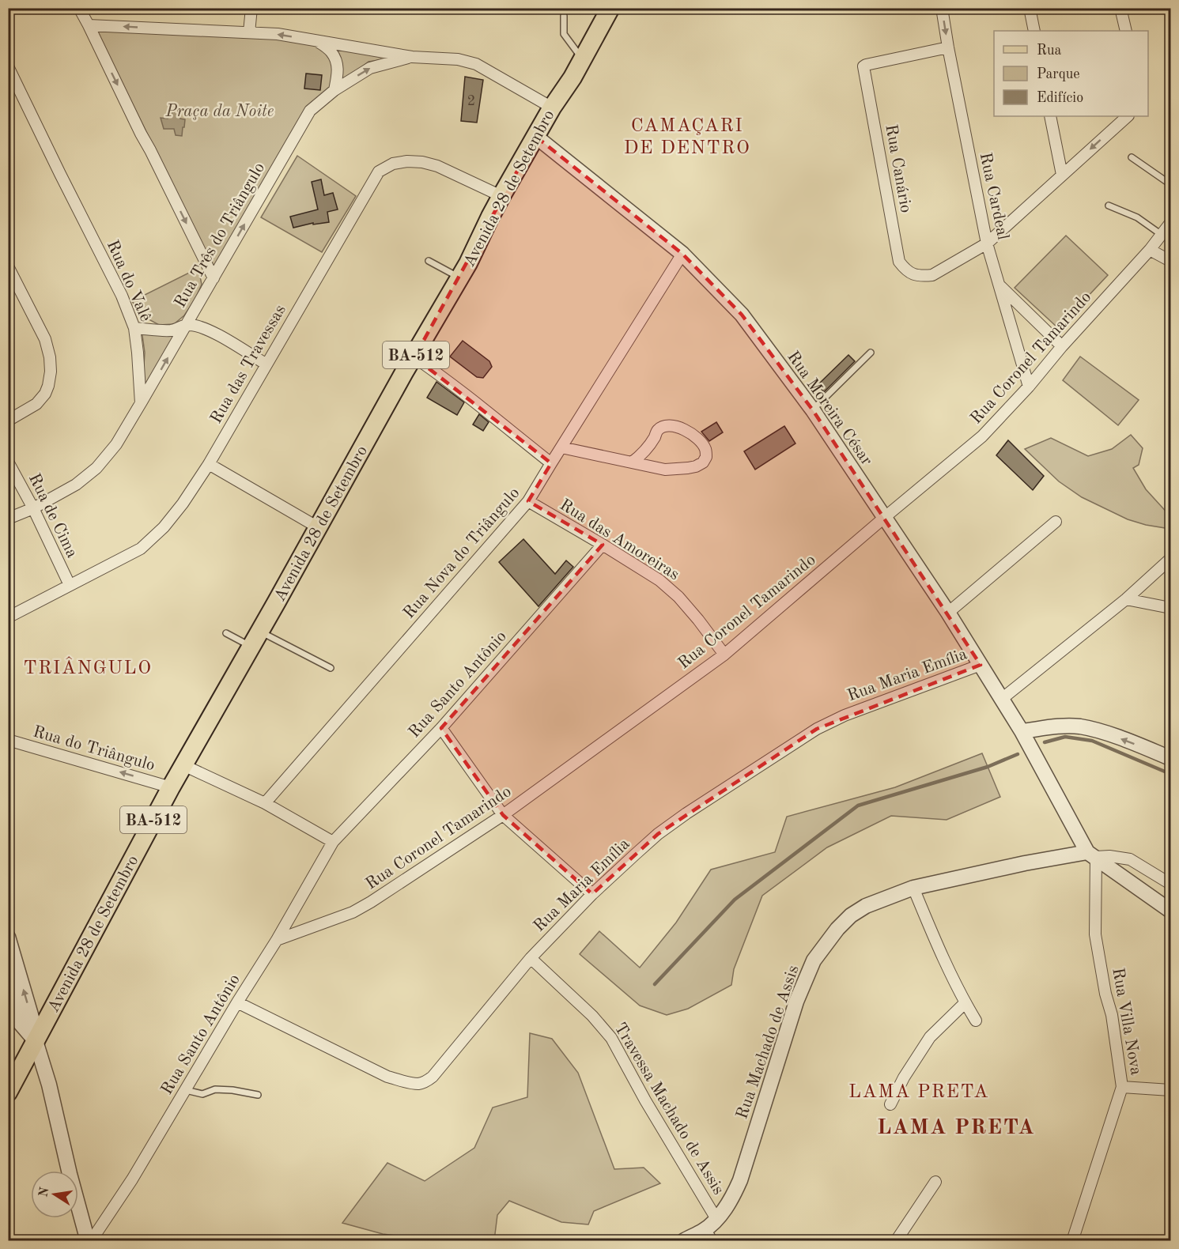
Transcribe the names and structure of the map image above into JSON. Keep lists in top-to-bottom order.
{
  "streets": {
    "main road": ["Avenida 28 de Setembro", "BA-512"],
    "street": [
      "Rua Canário",
      "Rua Cardeal",
      "Rua Três do Triângulo",
      "Rua do Valê",
      "Rua Coronel Tamarindo",
      "Rua das Travessas",
      "Rua Moreira César",
      "Rua de Cima",
      "Rua das Amoreiras",
      "Rua Nova do Triângulo",
      "Rua Maria Emília",
      "Rua Santo Antônio",
      "Rua do Triângulo",
      "Rua Villa Nova",
      "Rua Machado de Assis",
      "Travessa Machado de Assis"
    ]
  },
  "crossings": [
    ["Rua Canário", "Rua Cardeal"],
    ["Avenida 28 de Setembro", "BA-512"],
    ["Avenida 28 de Setembro", "Rua das Travessas"],
    ["Avenida 28 de Setembro", "Rua Moreira César"],
    ["Avenida 28 de Setembro", "Rua do Triângulo"],
    ["Rua Cardeal", "Rua Coronel Tamarindo"],
    ["Rua Três do Triângulo", "Rua do Valê"],
    ["Rua Coronel Tamarindo", "Rua Moreira César"],
    ["Rua Coronel Tamarindo", "Rua das Amoreiras"],
    ["Rua Coronel Tamarindo", "Rua Santo Antônio"],
    ["Rua das Travessas", "Rua de Cima"],
    ["Rua Moreira César", "Rua Nova do Triângulo"],
    ["Rua Moreira César", "Rua Maria Emília"],
    ["Rua Moreira César", "Rua Villa Nova"],
    ["Rua Moreira César", "Rua Machado de Assis"],
    ["Rua das Amoreiras", "Rua Nova do Triângulo"],
    ["Rua das Amoreiras", "Rua Santo Antônio"],
    ["Rua Maria Emília", "Rua Santo Antônio"],
    ["Rua Maria Emília", "Travessa Machado de Assis"],
    ["Rua Villa Nova", "Rua Machado de Assis"],
    ["Rua Machado de Assis", "Travessa Machado de Assis"]
  ],
  "one_way": ["Rua Três do Triângulo", "Rua do Triângulo"],
  "districts": [
    "CAMAÇARI DE DENTRO",
    "TRIÂNGULO",
    "LAMA PRETA",
    "LAMA PRETA"
  ],
  "parks": ["Praça da Noite"],
  "house_numbers": ["2"],
  "legend": ["Rua", "Parque", "Edifício"],
  "north": "left"
}
